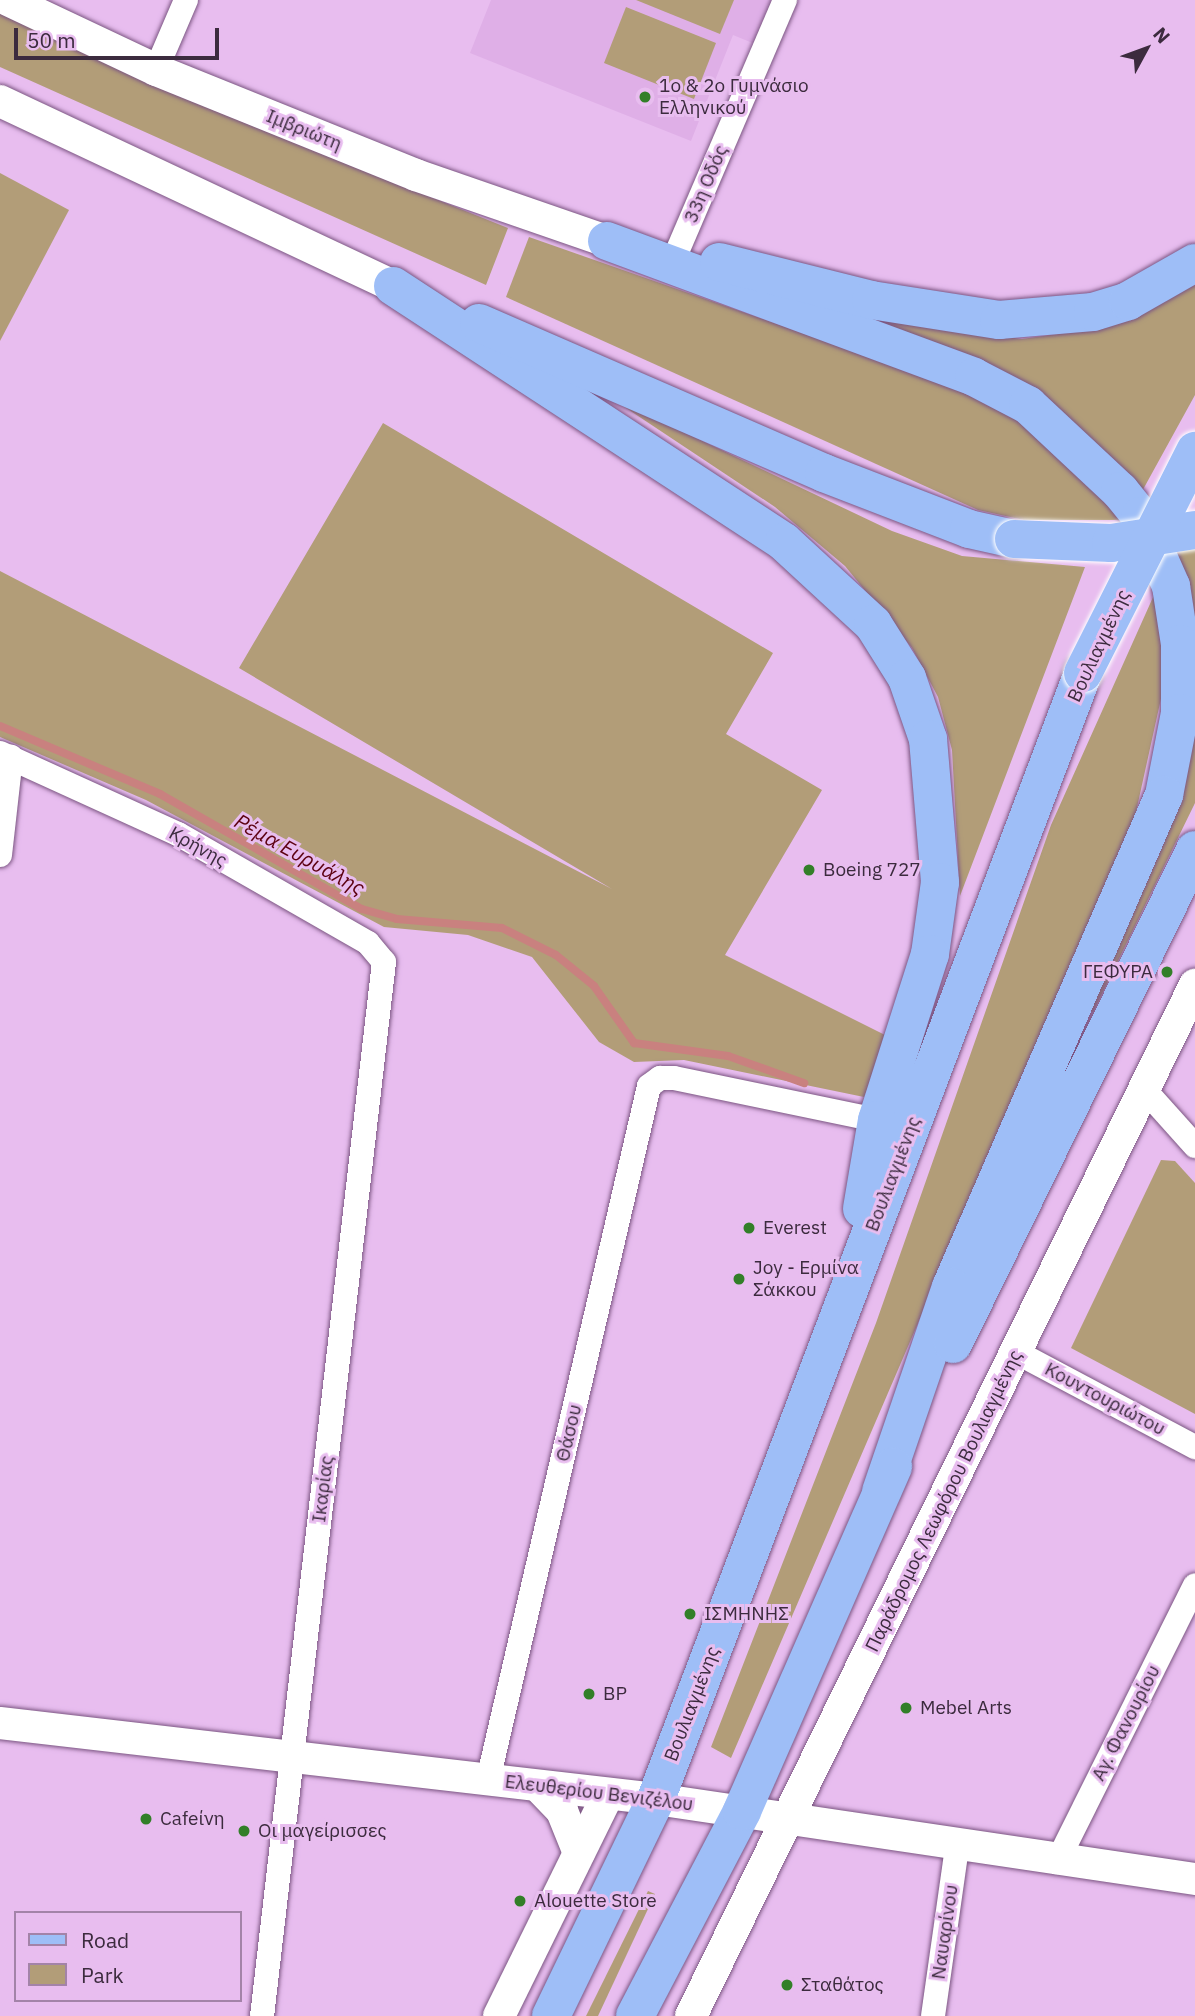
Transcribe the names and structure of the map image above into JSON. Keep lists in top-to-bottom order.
{
  "streets": {
    "main road": ["Βουλιαγμένης"],
    "street": [
      "Ιμβριώτη",
      "33η Οδός",
      "Κρήνης",
      "Κουντουριώτου",
      "Θάσου",
      "Ικαρίας",
      "Παράδρομος Λεωφόρου Βουλιαγμένης",
      "Αγ. Φανουρίου",
      "Ελευθερίου Βενιζέλου",
      "Ναυαρίνου"
    ]
  },
  "crossings": [
    ["Βουλιαγμένης", "Ελευθερίου Βενιζέλου"],
    ["Κρήνης", "Ικαρίας"],
    ["Κουντουριώτου", "Παράδρομος Λεωφόρου Βουλιαγμένης"],
    ["Θάσου", "Ελευθερίου Βενιζέλου"],
    ["Ικαρίας", "Ελευθερίου Βενιζέλου"],
    ["Παράδρομος Λεωφόρου Βουλιαγμένης", "Ελευθερίου Βενιζέλου"],
    ["Αγ. Φανουρίου", "Ελευθερίου Βενιζέλου"],
    ["Ελευθερίου Βενιζέλου", "Ναυαρίνου"]
  ],
  "water": ["Ρέμα Ευρυάλης"],
  "places": [
    "1ο & 2ο Γυμνάσιο Ελληνικού",
    "Boeing 727",
    "ΓΕΦΥΡΑ",
    "Everest",
    "Joy - Ερμίνα Σάκκου",
    "ΙΣΜΗΝΗΣ",
    "BP",
    "Mebel Arts",
    "Cafeίνη",
    "Οι μαγείρισσες",
    "Alouette Store",
    "Σταθάτος"
  ],
  "legend": ["Road", "Park"],
  "scale_bar": "50 m",
  "north": "top right"
}
